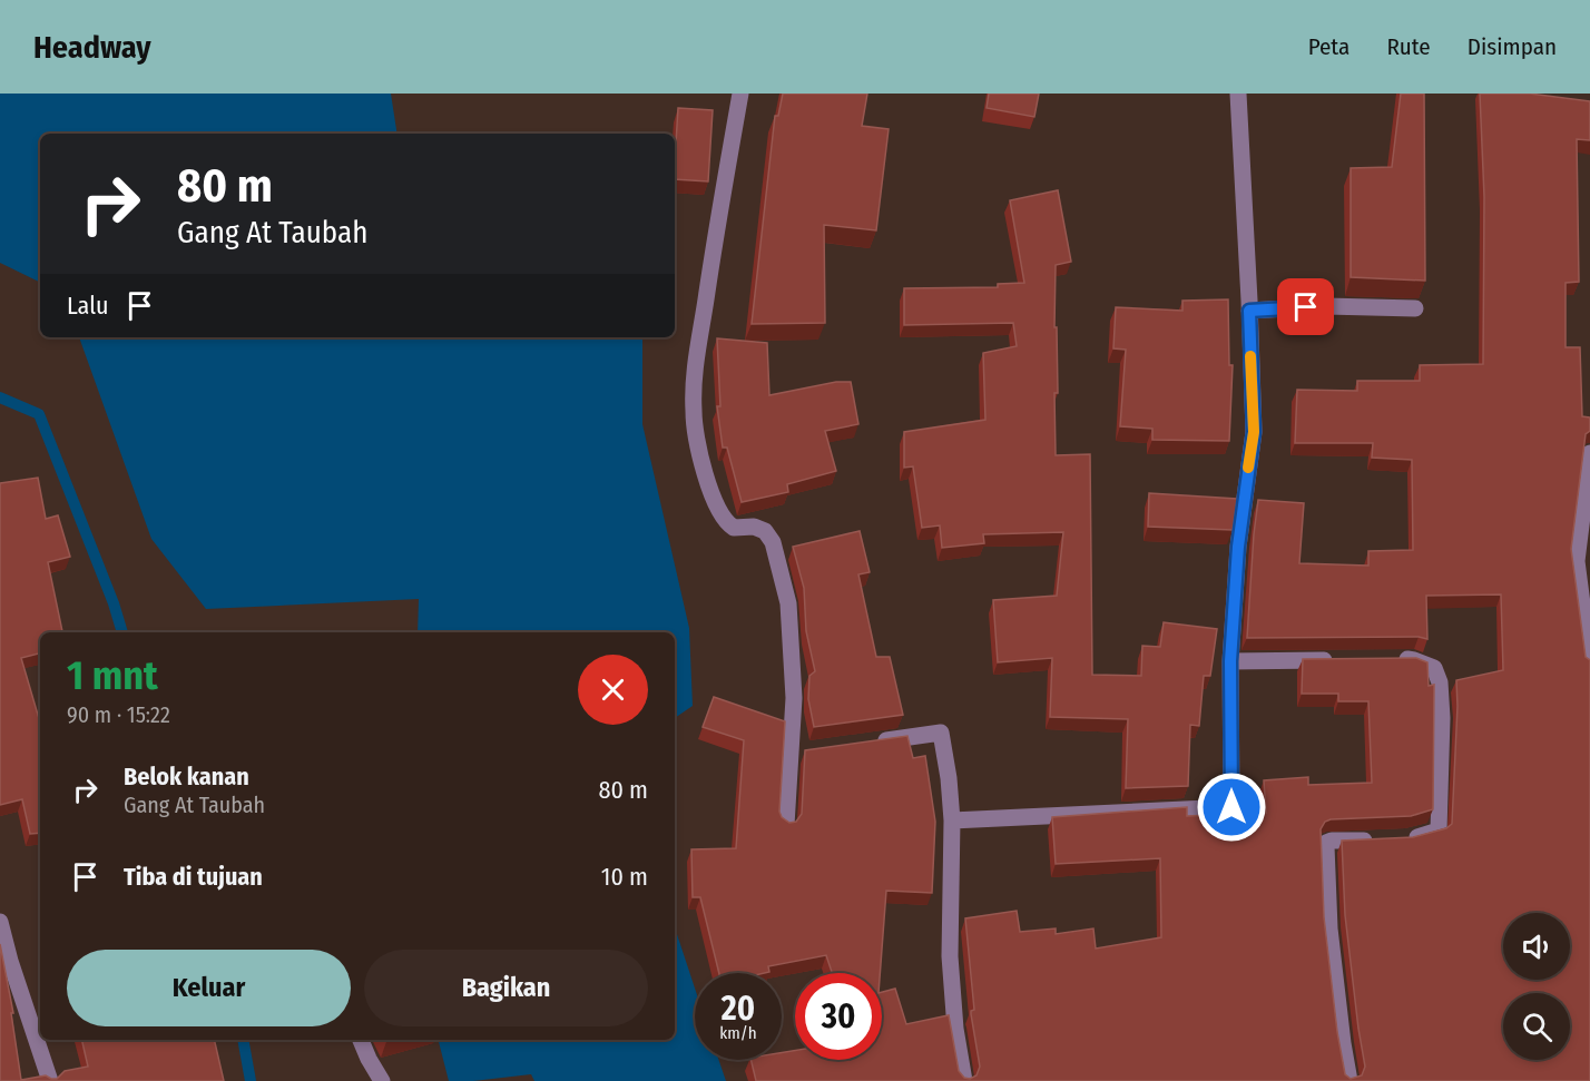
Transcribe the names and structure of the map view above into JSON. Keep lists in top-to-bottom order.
{
  "page": {
    "header": "Headway",
    "nav": ["Peta", "Rute", "Disimpan"],
    "turn": ["80 m", "Gang At Taubah"],
    "then": "Lalu",
    "heading": ["1 mnt", "90 m · 15:22"],
    "list": [
      {
        "name": "Belok kanan",
        "note": "Gang At Taubah",
        "value": "80 m"
      },
      {
        "name": "Tiba di tujuan",
        "value": "10 m"
      }
    ],
    "buttons": ["Keluar", "Bagikan"],
    "speed": "20 km/h",
    "limit": "30"
  }
}
